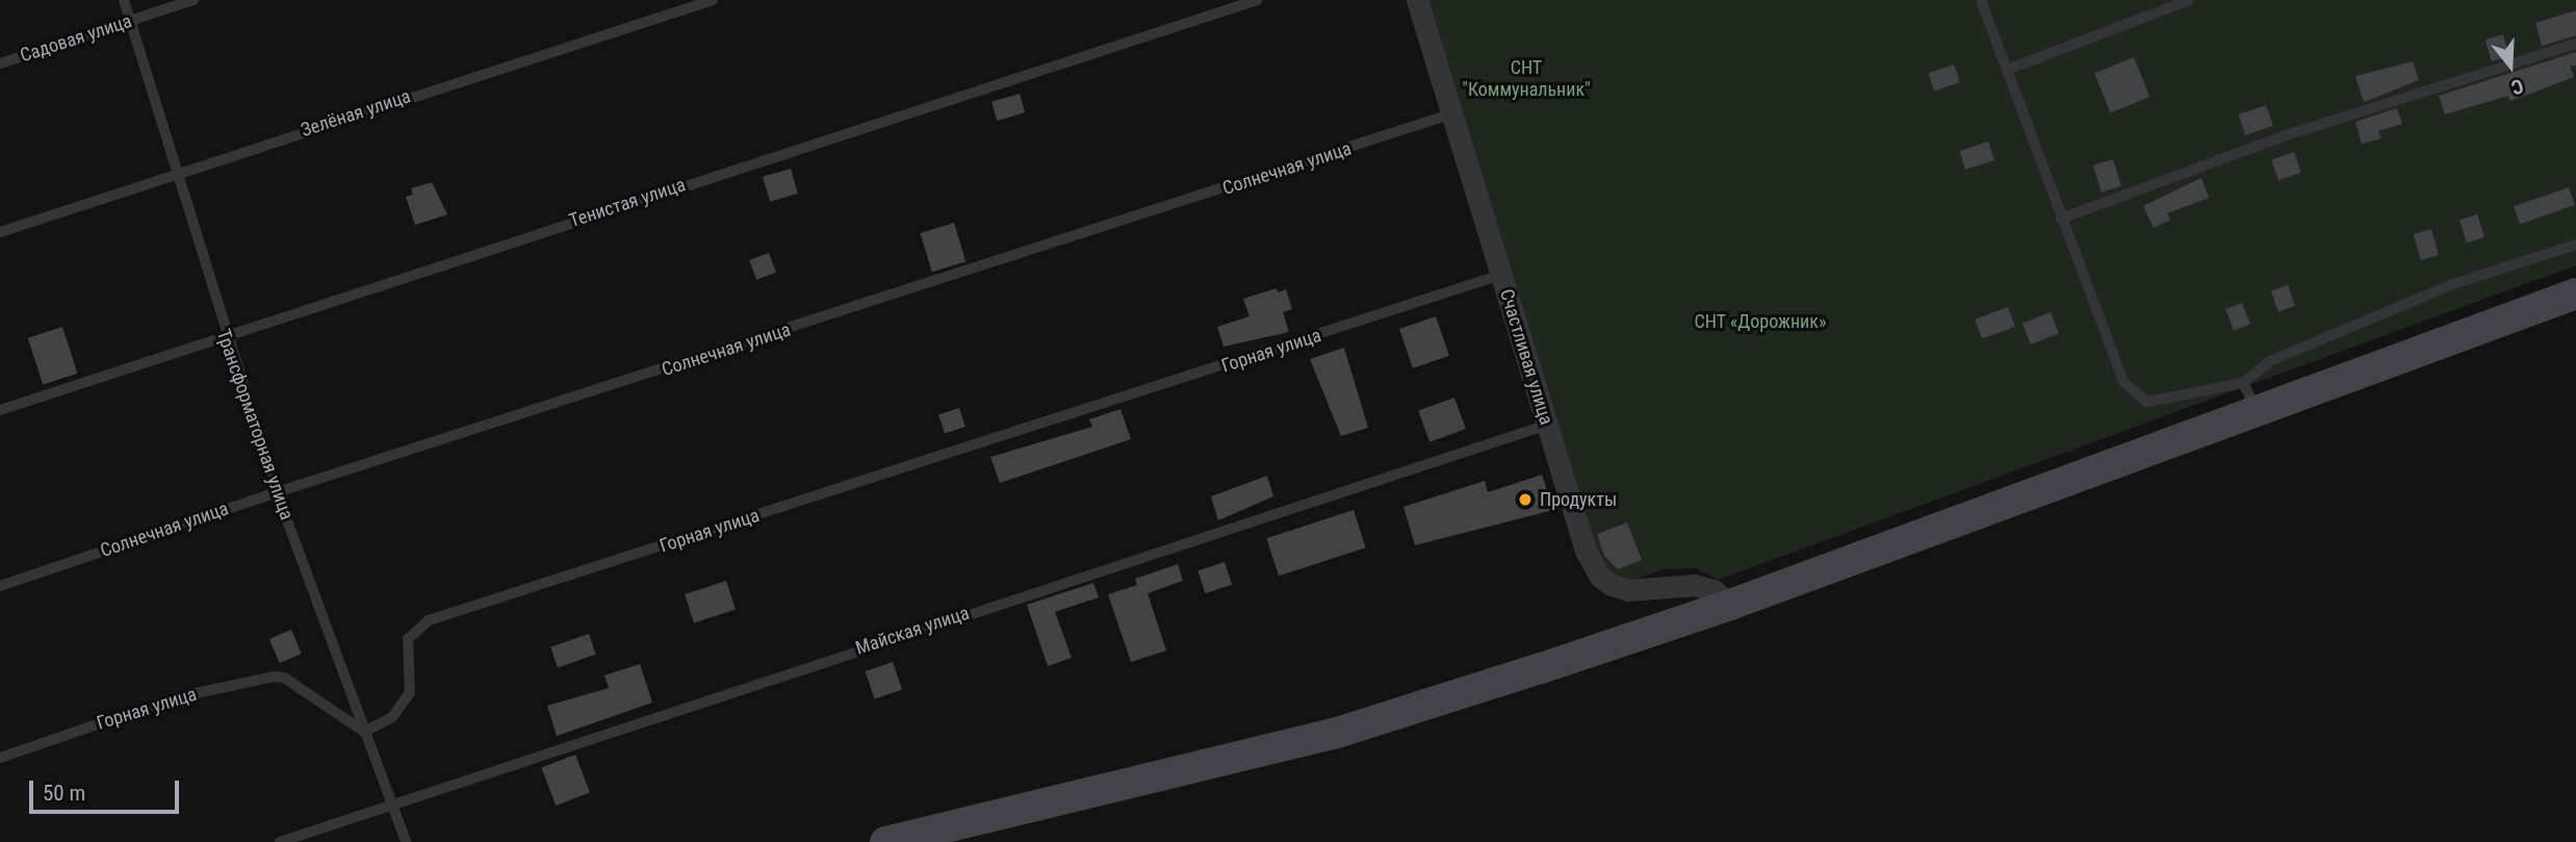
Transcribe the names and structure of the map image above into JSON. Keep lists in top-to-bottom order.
{
  "streets": {
    "street": ["Счастливая улица"],
    "lane": [
      "Садовая улица",
      "Зелёная улица",
      "Солнечная улица",
      "Тенистая улица",
      "Горная улица",
      "Трансформаторная улица",
      "Майская улица"
    ]
  },
  "crossings": [
    ["Садовая улица", "Трансформаторная улица"],
    ["Зелёная улица", "Трансформаторная улица"],
    ["Солнечная улица", "Счастливая улица"],
    ["Солнечная улица", "Трансформаторная улица"],
    ["Тенистая улица", "Трансформаторная улица"],
    ["Горная улица", "Счастливая улица"],
    ["Горная улица", "Трансформаторная улица"],
    ["Счастливая улица", "Майская улица"],
    ["Трансформаторная улица", "Майская улица"]
  ],
  "parks": ["СНТ \"Коммунальник\"", "СНТ «Дорожник»"],
  "places": ["Продукты"],
  "scale_bar": "50 m",
  "north": "bottom"
}
